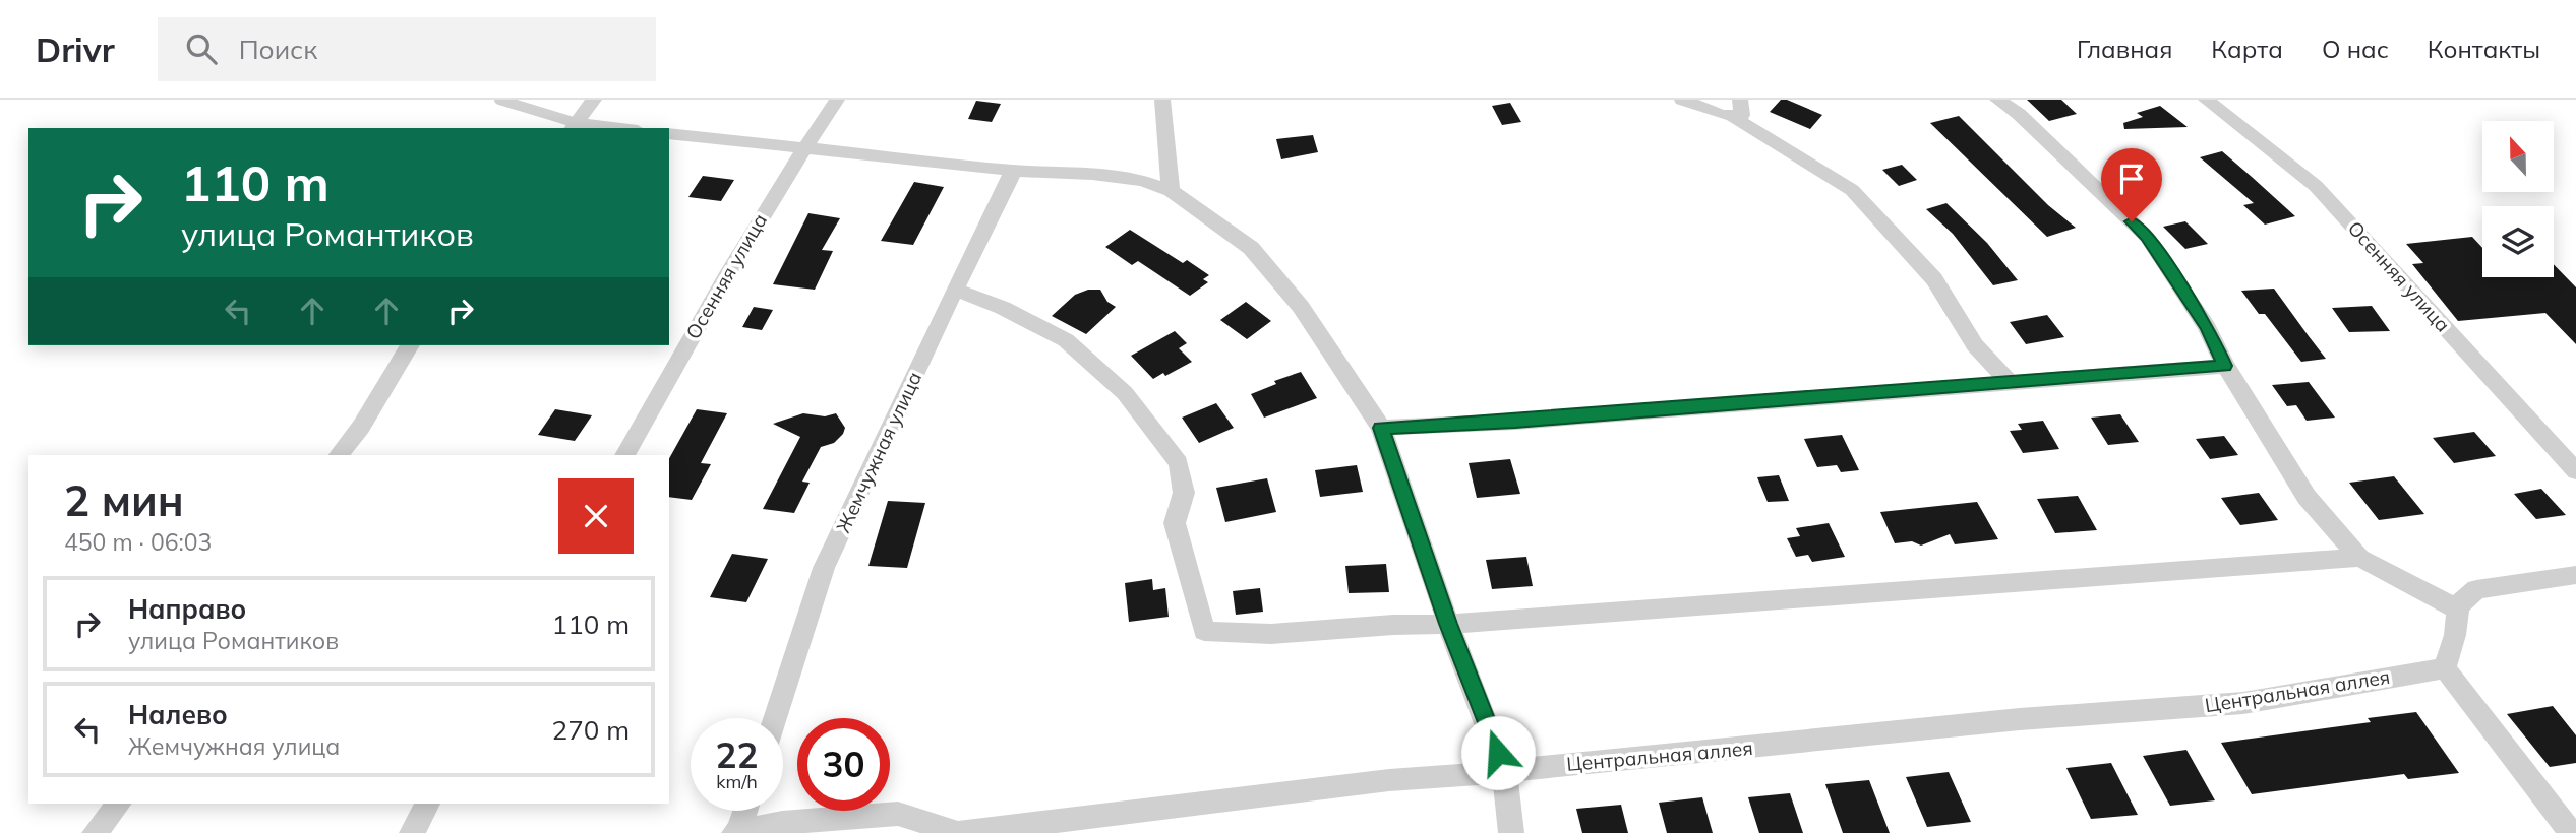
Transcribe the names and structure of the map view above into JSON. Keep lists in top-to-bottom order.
{
  "streets": {
    "street": ["Осенняя улица", "Жемчужная улица", "Центральная аллея"]
  },
  "north": "top",
  "page": {
    "header": "Drivr",
    "search": "Поиск",
    "nav": [
      "Главная",
      "Карта",
      "О нас",
      "Контакты"
    ],
    "turn": ["110 m", "улица Романтиков"],
    "heading": ["2 мин", "450 m · 06:03"],
    "list": [
      {
        "name": "Направо",
        "note": "улица Романтиков",
        "value": "110 m"
      },
      {
        "name": "Налево",
        "note": "Жемчужная улица",
        "value": "270 m"
      }
    ],
    "speed": "22 km/h",
    "limit": "30"
  }
}
